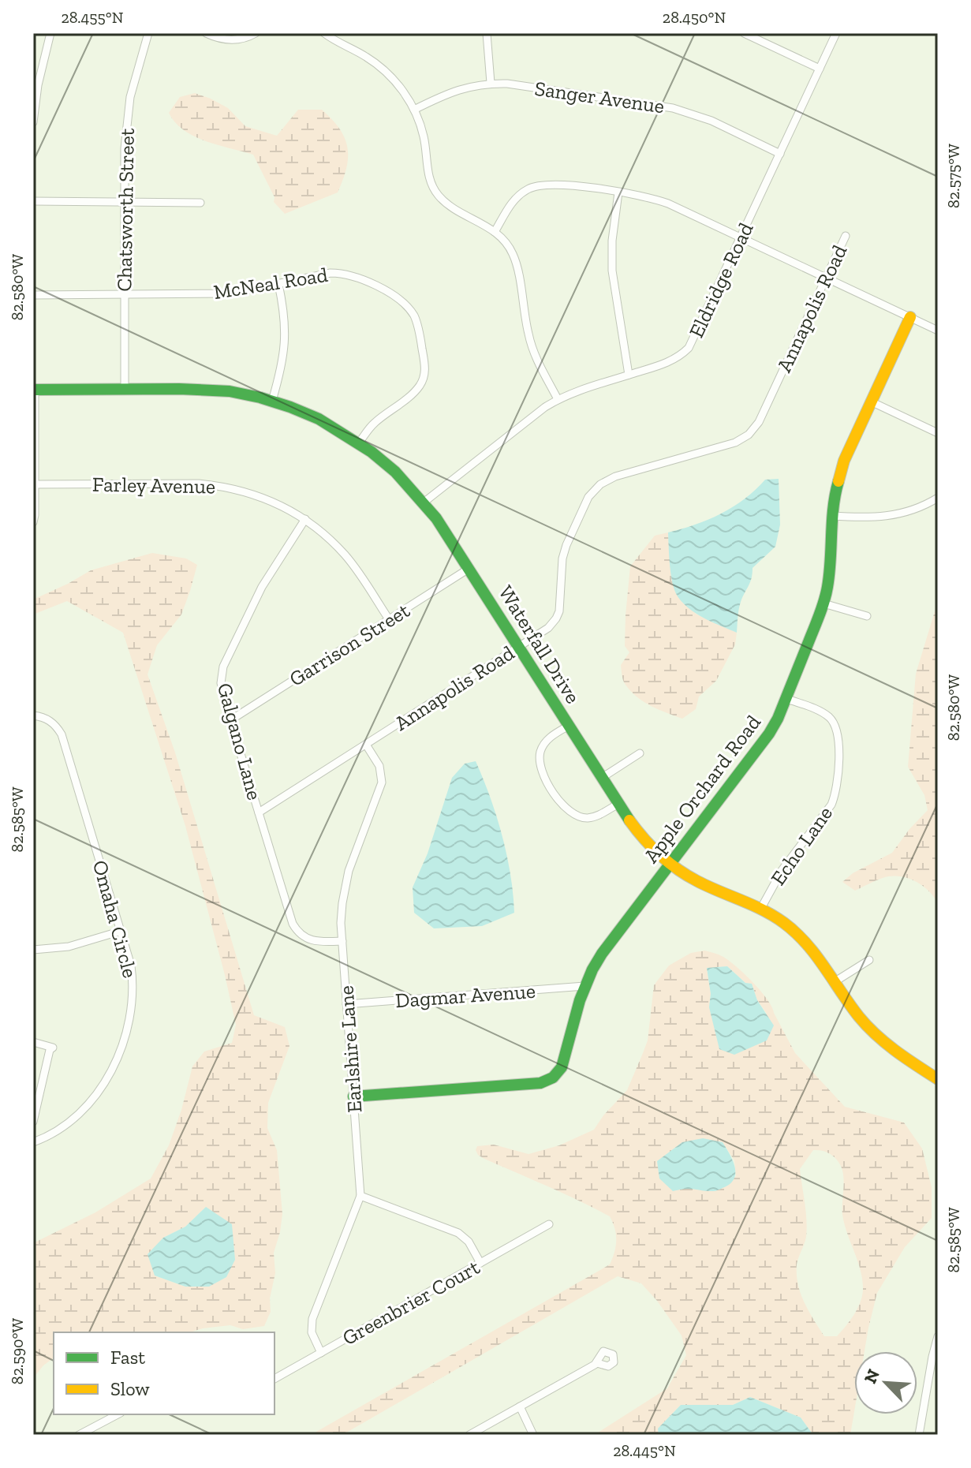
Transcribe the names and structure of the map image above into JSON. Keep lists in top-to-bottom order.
{
  "streets": {
    "street": [
      "Sanger Avenue",
      "Chatsworth Street",
      "Eldridge Road",
      "McNeal Road",
      "Annapolis Road",
      "Farley Avenue",
      "Garrison Street",
      "Waterfall Drive",
      "Galgano Lane",
      "Apple Orchard Road",
      "Echo Lane",
      "Omaha Circle",
      "Dagmar Avenue",
      "Earlshire Lane",
      "Greenbrier Court"
    ]
  },
  "crossings": [
    ["Sanger Avenue", "Eldridge Road"],
    ["Chatsworth Street", "McNeal Road"],
    ["Chatsworth Street", "Waterfall Drive"],
    ["Eldridge Road", "Waterfall Drive"],
    ["McNeal Road", "Waterfall Drive"],
    ["Annapolis Road", "Waterfall Drive"],
    ["Annapolis Road", "Galgano Lane"],
    ["Annapolis Road", "Earlshire Lane"],
    ["Farley Avenue", "Garrison Street"],
    ["Farley Avenue", "Galgano Lane"],
    ["Garrison Street", "Waterfall Drive"],
    ["Garrison Street", "Galgano Lane"],
    ["Waterfall Drive", "Apple Orchard Road"],
    ["Waterfall Drive", "Echo Lane"],
    ["Galgano Lane", "Earlshire Lane"],
    ["Apple Orchard Road", "Echo Lane"],
    ["Apple Orchard Road", "Dagmar Avenue"],
    ["Apple Orchard Road", "Earlshire Lane"],
    ["Dagmar Avenue", "Earlshire Lane"],
    ["Earlshire Lane", "Greenbrier Court"]
  ],
  "legend": ["Fast", "Slow"],
  "north": "top left",
  "coordinates": [
    "28.455°N",
    "28.450°N",
    "82.575°W",
    "82.580°W",
    "82.585°W",
    "82.590°W",
    "28.445°N"
  ]
}
